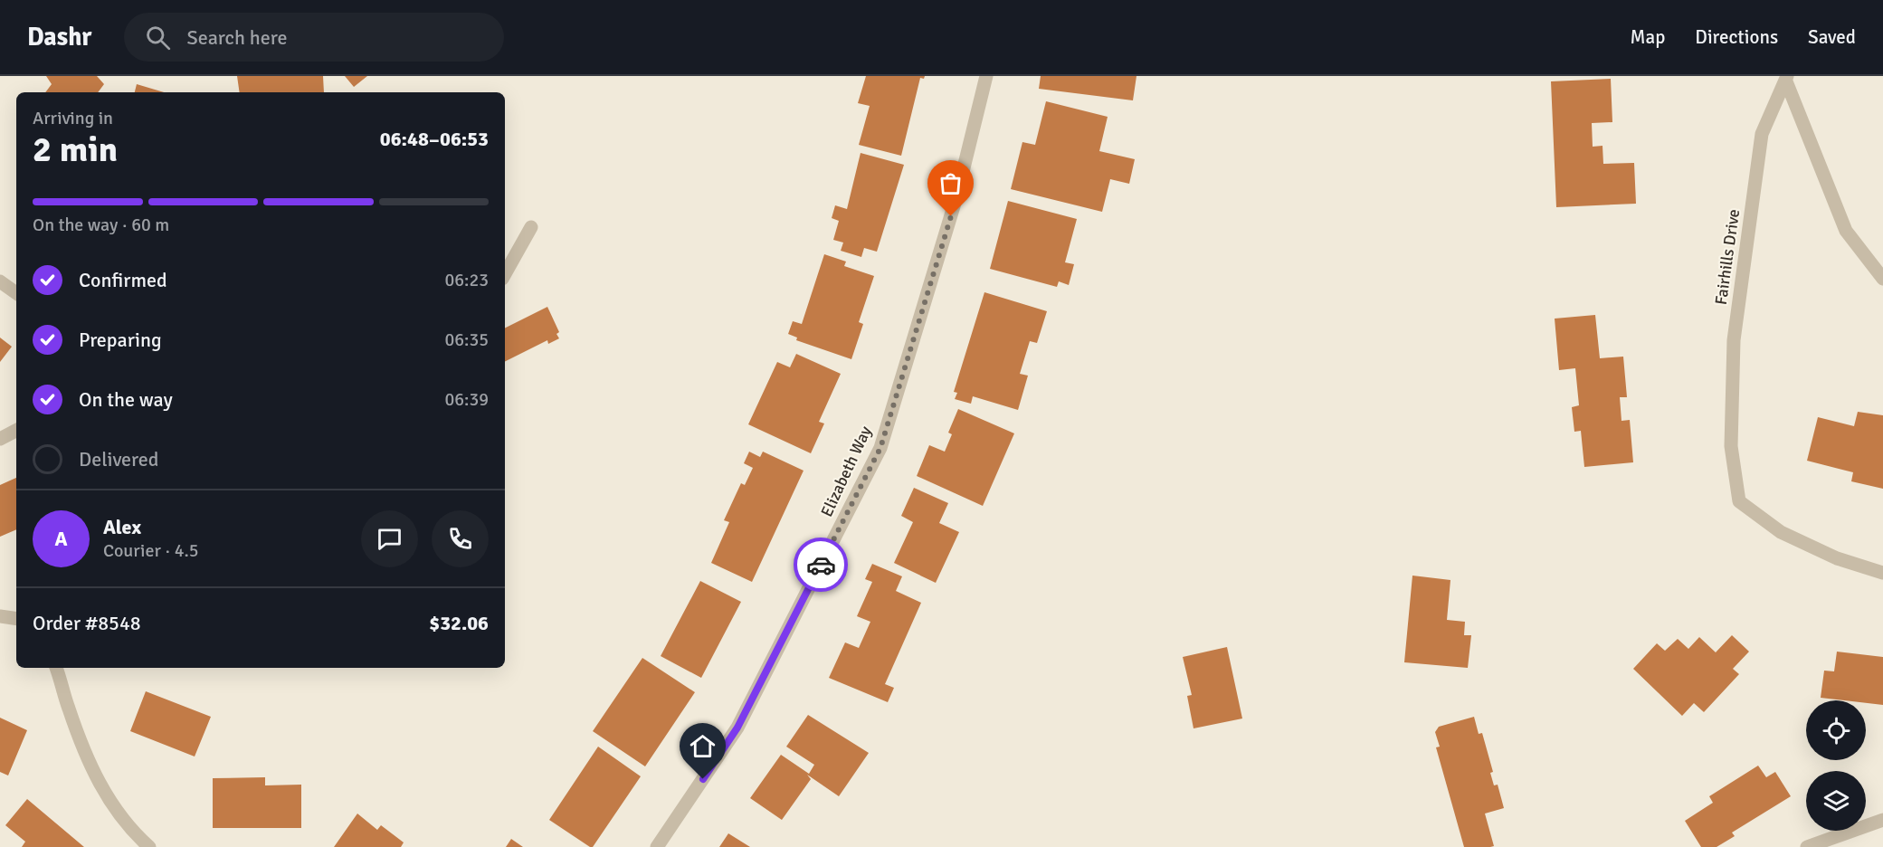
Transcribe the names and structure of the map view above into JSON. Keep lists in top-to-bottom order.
{
  "streets": {
    "street": ["Fairhills Drive", "Elizabeth Way"]
  },
  "page": {
    "header": "Dashr",
    "search": "Search here",
    "nav": ["Map", "Directions", "Saved"],
    "heading": ["2 min", "Arriving in", "06:48–06:53"],
    "panel": [
      "Alex",
      "Courier · 4.5",
      "Order #8548",
      "$32.06"
    ],
    "bar": "On the way · 60 m",
    "list": [
      ["Confirmed", "06:23"],
      ["Preparing", "06:35"],
      ["On the way", "06:39"],
      "Delivered"
    ],
    "round": "A"
  }
}
